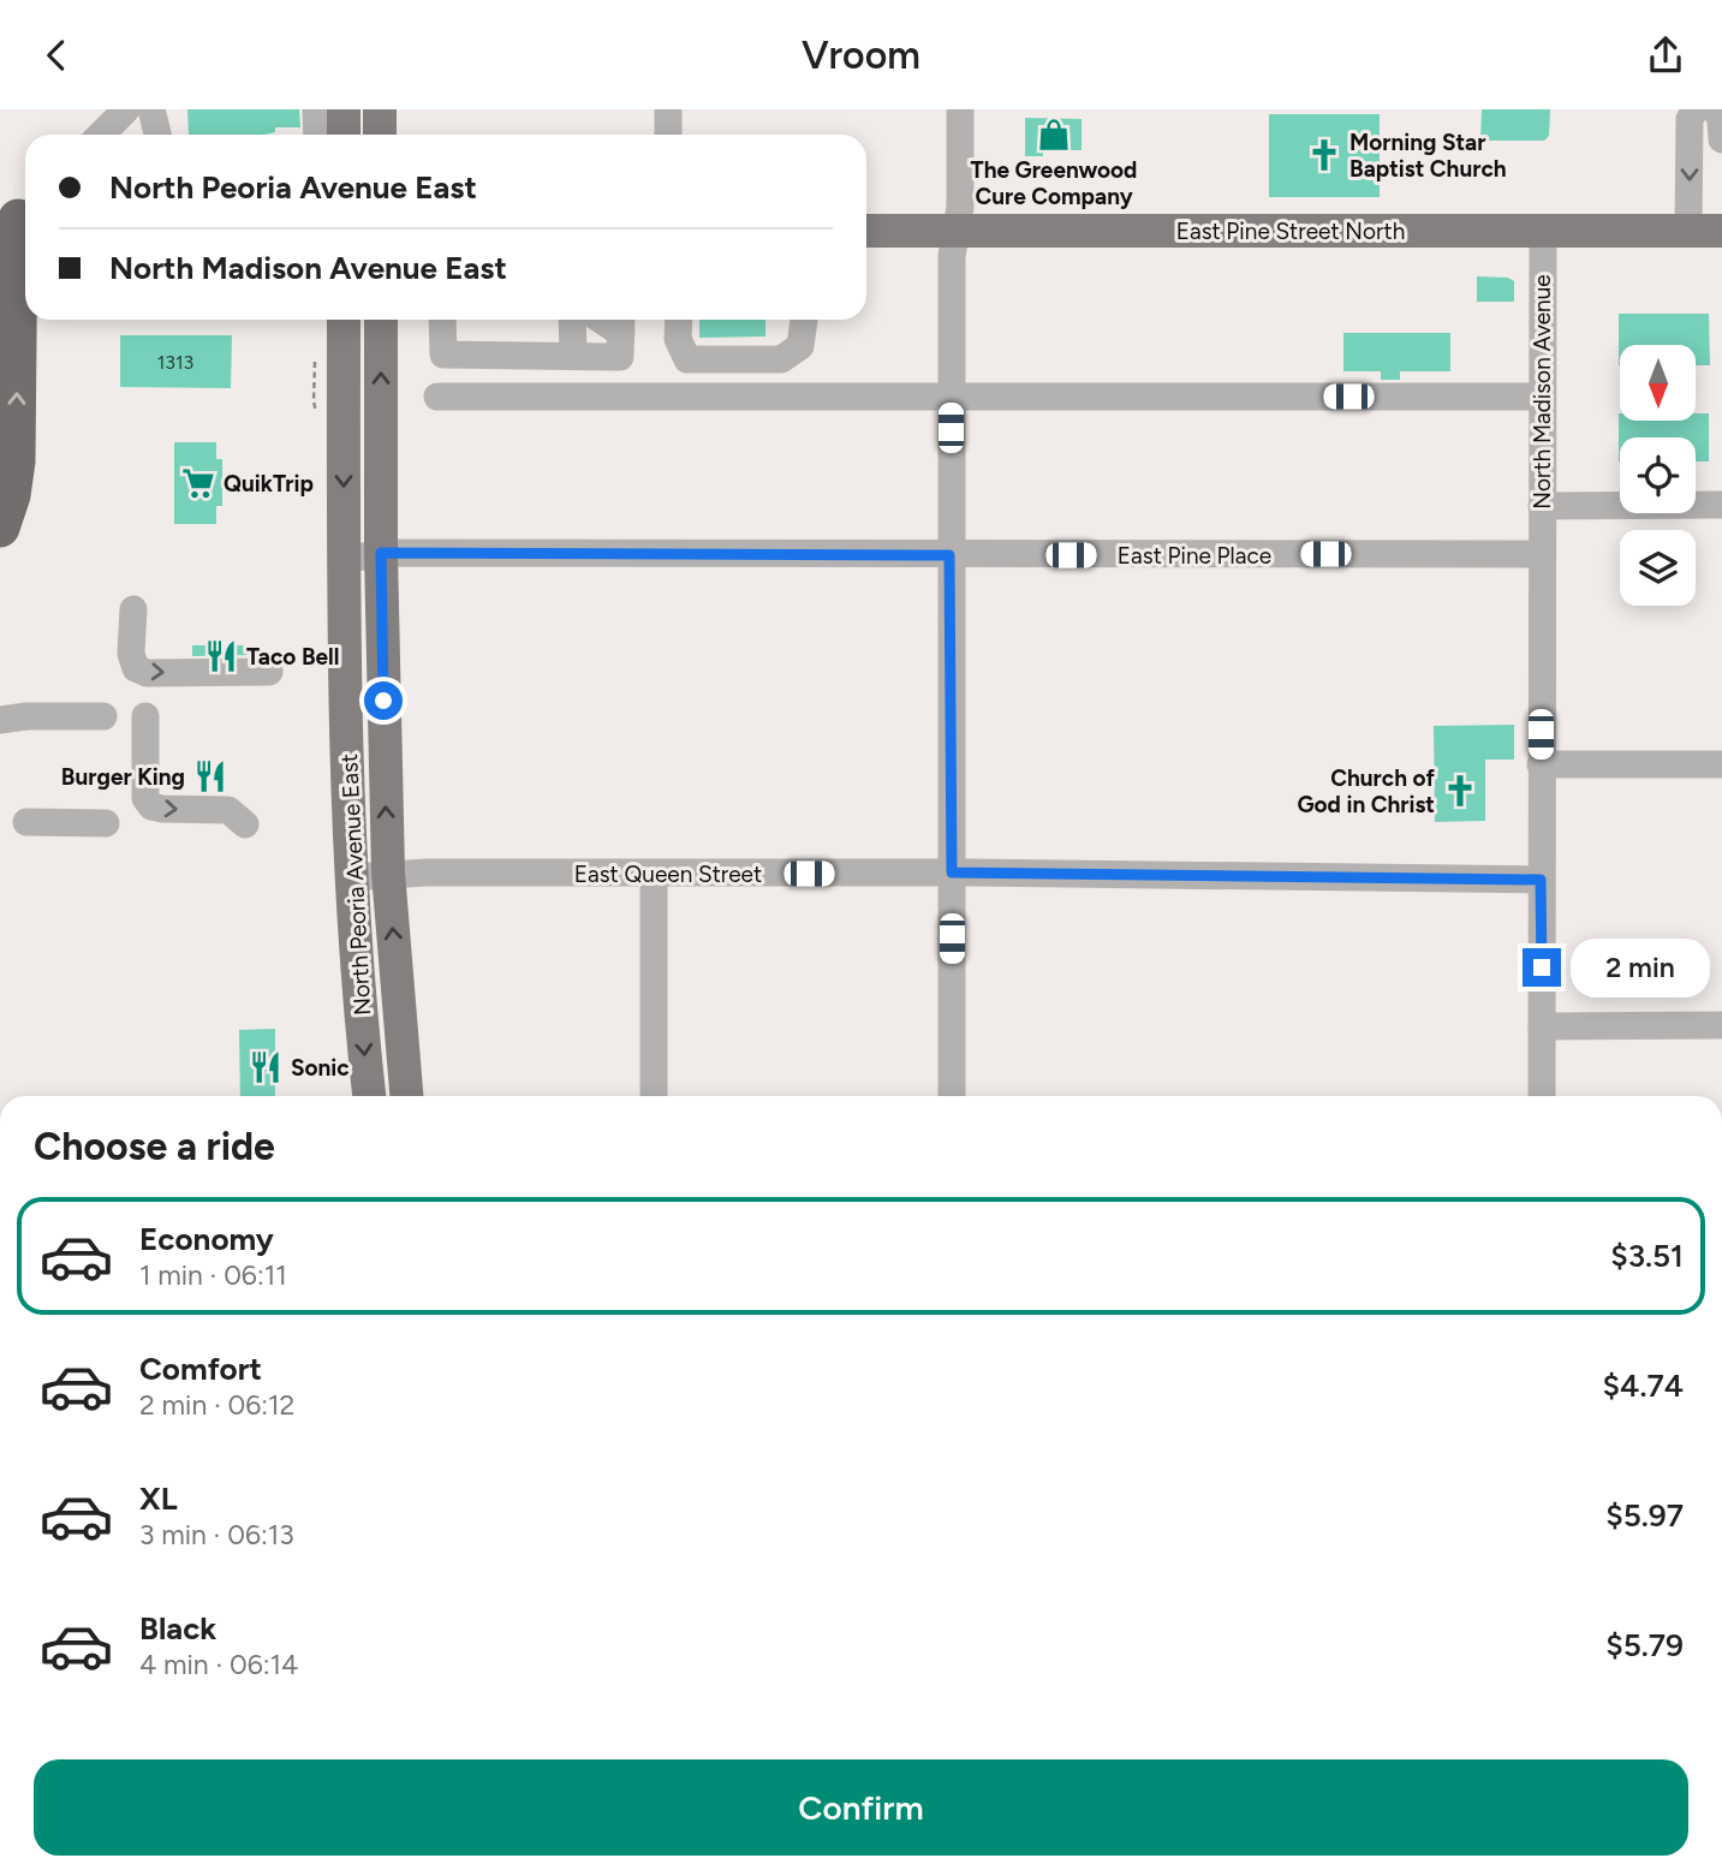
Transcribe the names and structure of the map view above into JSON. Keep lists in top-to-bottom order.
{
  "streets": {
    "main road": ["East Pine Street North", "North Peoria Avenue East"],
    "street": ["North Madison Avenue", "East Pine Place", "East Queen Street"]
  },
  "crossings": [
    ["East Pine Street North", "North Madison Avenue"],
    ["North Madison Avenue", "East Pine Place"],
    ["North Madison Avenue", "East Queen Street"],
    ["East Pine Place", "North Peoria Avenue East"],
    ["East Queen Street", "North Peoria Avenue East"]
  ],
  "places": {
    "shop": ["The Greenwood Cure Company"],
    "church": ["Morning Star Baptist Church", "Church of God in Christ"],
    "supermarket": ["QuikTrip"],
    "restaurant": ["Taco Bell", "Burger King", "Sonic"]
  },
  "house_numbers": ["1313"],
  "north": "bottom",
  "page": {
    "header": "Vroom",
    "banner": ["North Peoria Avenue East", "North Madison Avenue East"],
    "bubble": "2 min",
    "heading": "Choose a ride",
    "list": [
      {
        "name": "Economy",
        "note": "1 min · 06:11",
        "value": "$3.51"
      },
      {
        "name": "Comfort",
        "note": "2 min · 06:12",
        "value": "$4.74"
      },
      {
        "name": "XL",
        "note": "3 min · 06:13",
        "value": "$5.97"
      },
      {
        "name": "Black",
        "note": "4 min · 06:14",
        "value": "$5.79"
      }
    ],
    "buttons": "Confirm"
  }
}
